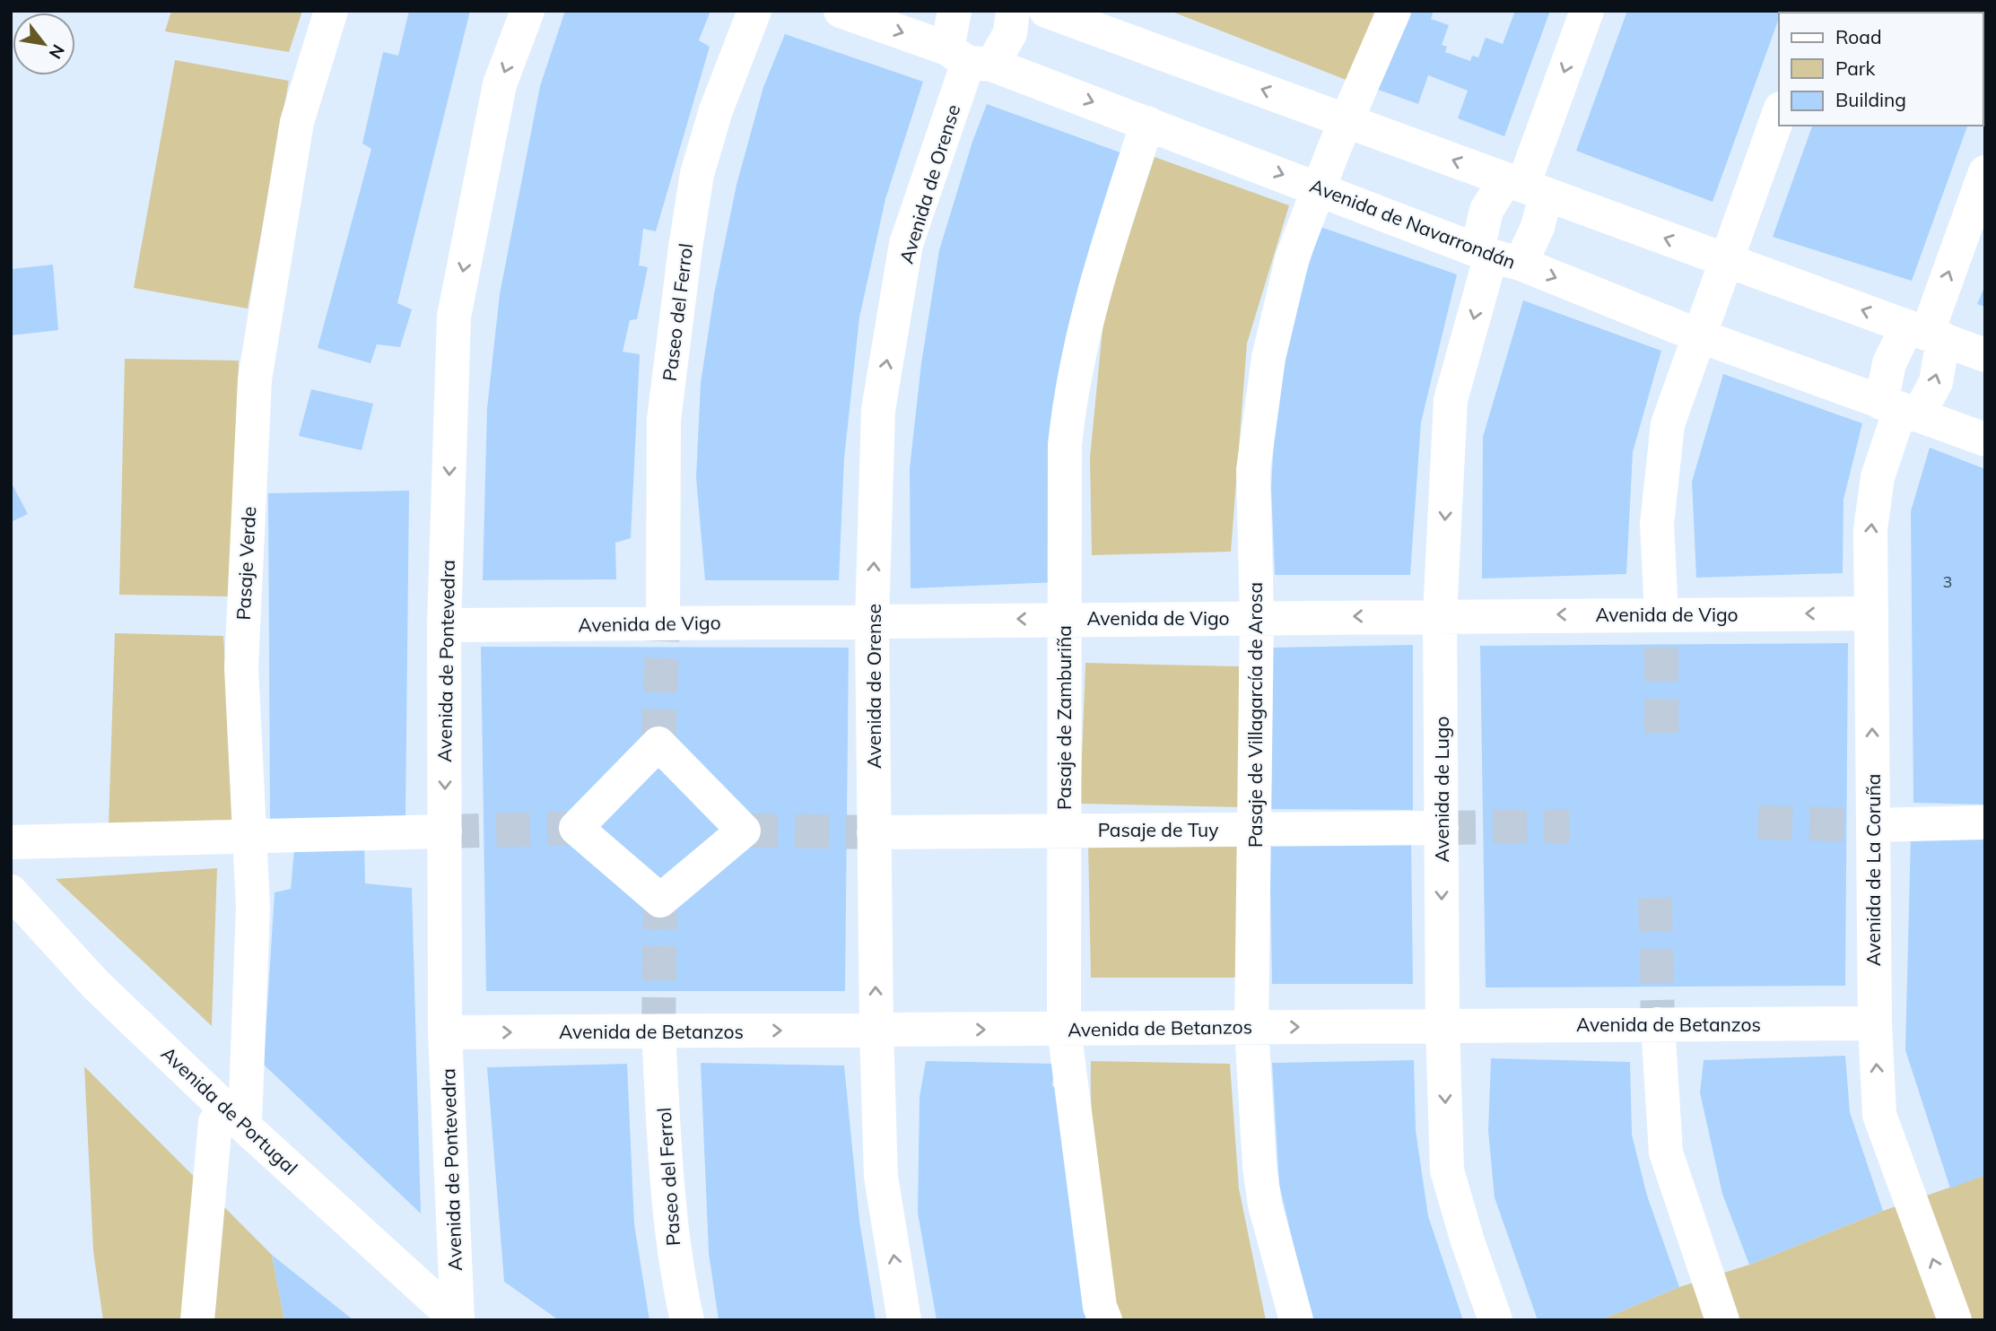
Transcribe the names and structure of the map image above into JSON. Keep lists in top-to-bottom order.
{
  "streets": {
    "street": [
      "Avenida de Orense",
      "Avenida de Navarrondán",
      "Paseo del Ferrol",
      "Pasaje Verde",
      "Avenida de Vigo",
      "Avenida de Pontevedra",
      "Pasaje de Villagarcía de Arosa",
      "Pasaje de Zamburiña",
      "Avenida de Lugo",
      "Pasaje de Tuy",
      "Avenida de La Coruña",
      "Avenida de Betanzos",
      "Avenida de Portugal"
    ]
  },
  "crossings": [
    ["Avenida de Orense", "Avenida de Navarrondán"],
    ["Avenida de Orense", "Avenida de Vigo"],
    ["Avenida de Orense", "Pasaje de Tuy"],
    ["Avenida de Orense", "Avenida de Betanzos"],
    ["Avenida de Navarrondán", "Pasaje de Villagarcía de Arosa"],
    ["Avenida de Navarrondán", "Pasaje de Zamburiña"],
    ["Avenida de Navarrondán", "Avenida de Lugo"],
    ["Avenida de Navarrondán", "Avenida de La Coruña"],
    ["Paseo del Ferrol", "Avenida de Vigo"],
    ["Paseo del Ferrol", "Avenida de Betanzos"],
    ["Pasaje Verde", "Avenida de Portugal"],
    ["Avenida de Vigo", "Avenida de Pontevedra"],
    ["Avenida de Vigo", "Pasaje de Villagarcía de Arosa"],
    ["Avenida de Vigo", "Pasaje de Zamburiña"],
    ["Avenida de Vigo", "Avenida de Lugo"],
    ["Avenida de Vigo", "Avenida de La Coruña"],
    ["Avenida de Pontevedra", "Avenida de Betanzos"],
    ["Avenida de Pontevedra", "Avenida de Portugal"],
    ["Pasaje de Villagarcía de Arosa", "Pasaje de Tuy"],
    ["Pasaje de Villagarcía de Arosa", "Avenida de Betanzos"],
    ["Pasaje de Zamburiña", "Pasaje de Tuy"],
    ["Pasaje de Zamburiña", "Avenida de Betanzos"],
    ["Avenida de Lugo", "Pasaje de Tuy"],
    ["Avenida de Lugo", "Avenida de Betanzos"],
    ["Avenida de La Coruña", "Avenida de Betanzos"]
  ],
  "one_way": [
    "Avenida de Orense",
    "Avenida de Vigo",
    "Avenida de Pontevedra",
    "Avenida de Betanzos"
  ],
  "house_numbers": ["3"],
  "legend": ["Road", "Park", "Building"],
  "north": "bottom right"
}
